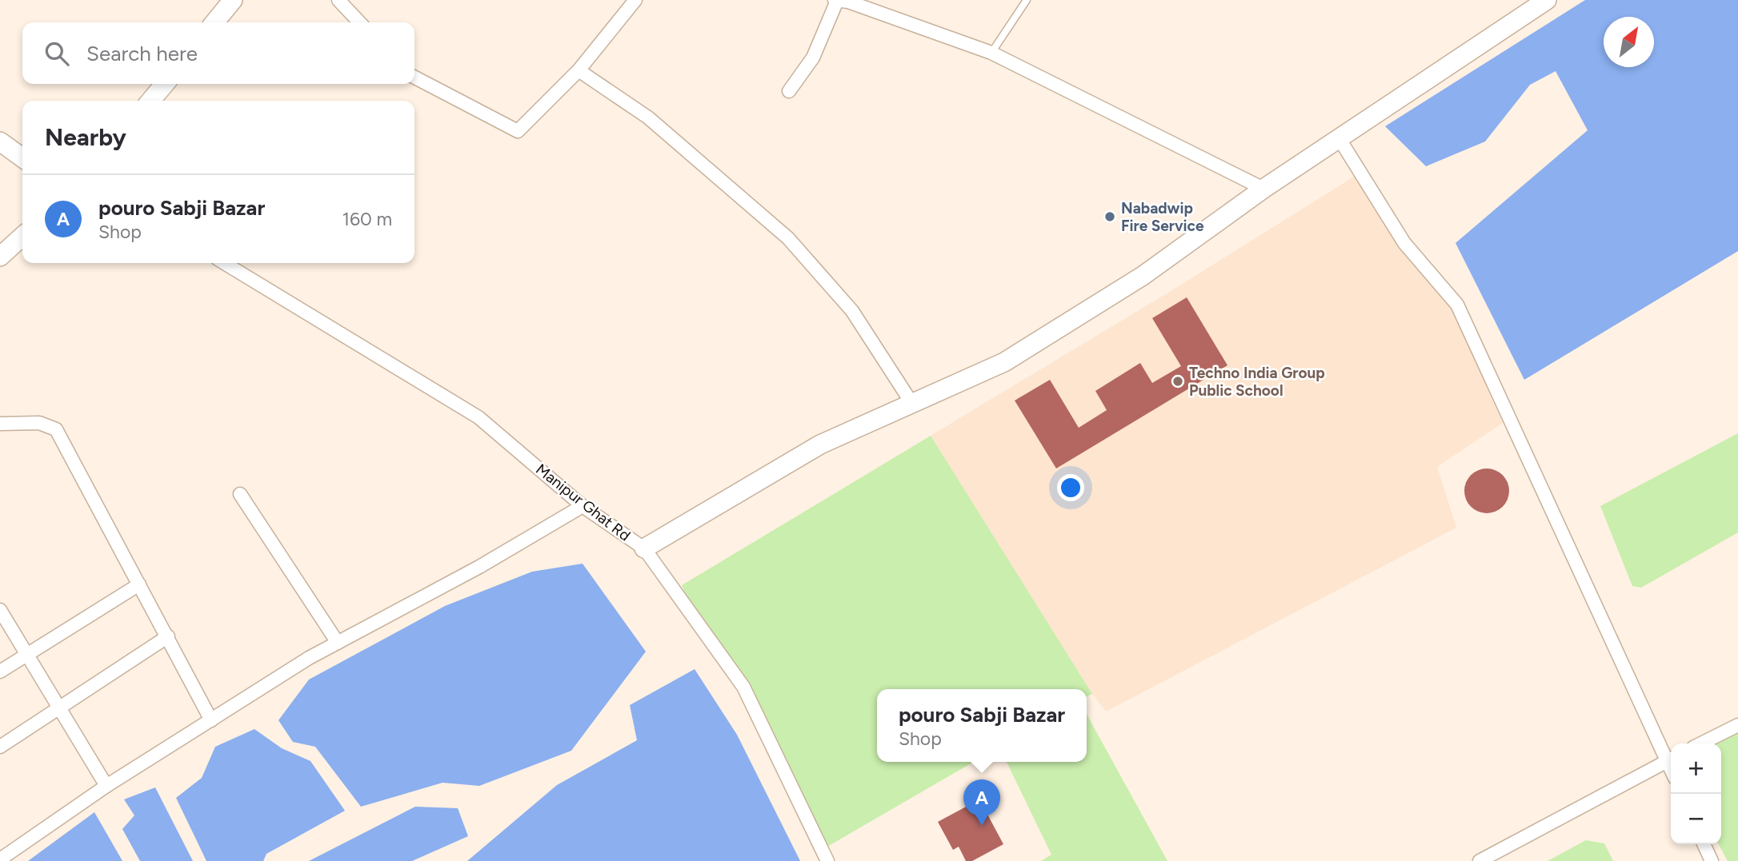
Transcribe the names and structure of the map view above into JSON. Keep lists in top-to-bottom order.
{
  "streets": {
    "street": ["Manipur Ghat Rd"]
  },
  "places": ["Nabadwip Fire Service", "Techno India Group Public School"],
  "north": "top right",
  "page": {
    "search": "Search here",
    "heading": "Nearby",
    "list": [
      {
        "mark": "A",
        "name": "pouro Sabji Bazar",
        "note": "Shop",
        "value": "160 m"
      }
    ],
    "popup": ["pouro Sabji Bazar", "Shop"],
    "map_buttons": ["+", "−"],
    "pins": "A"
  }
}
